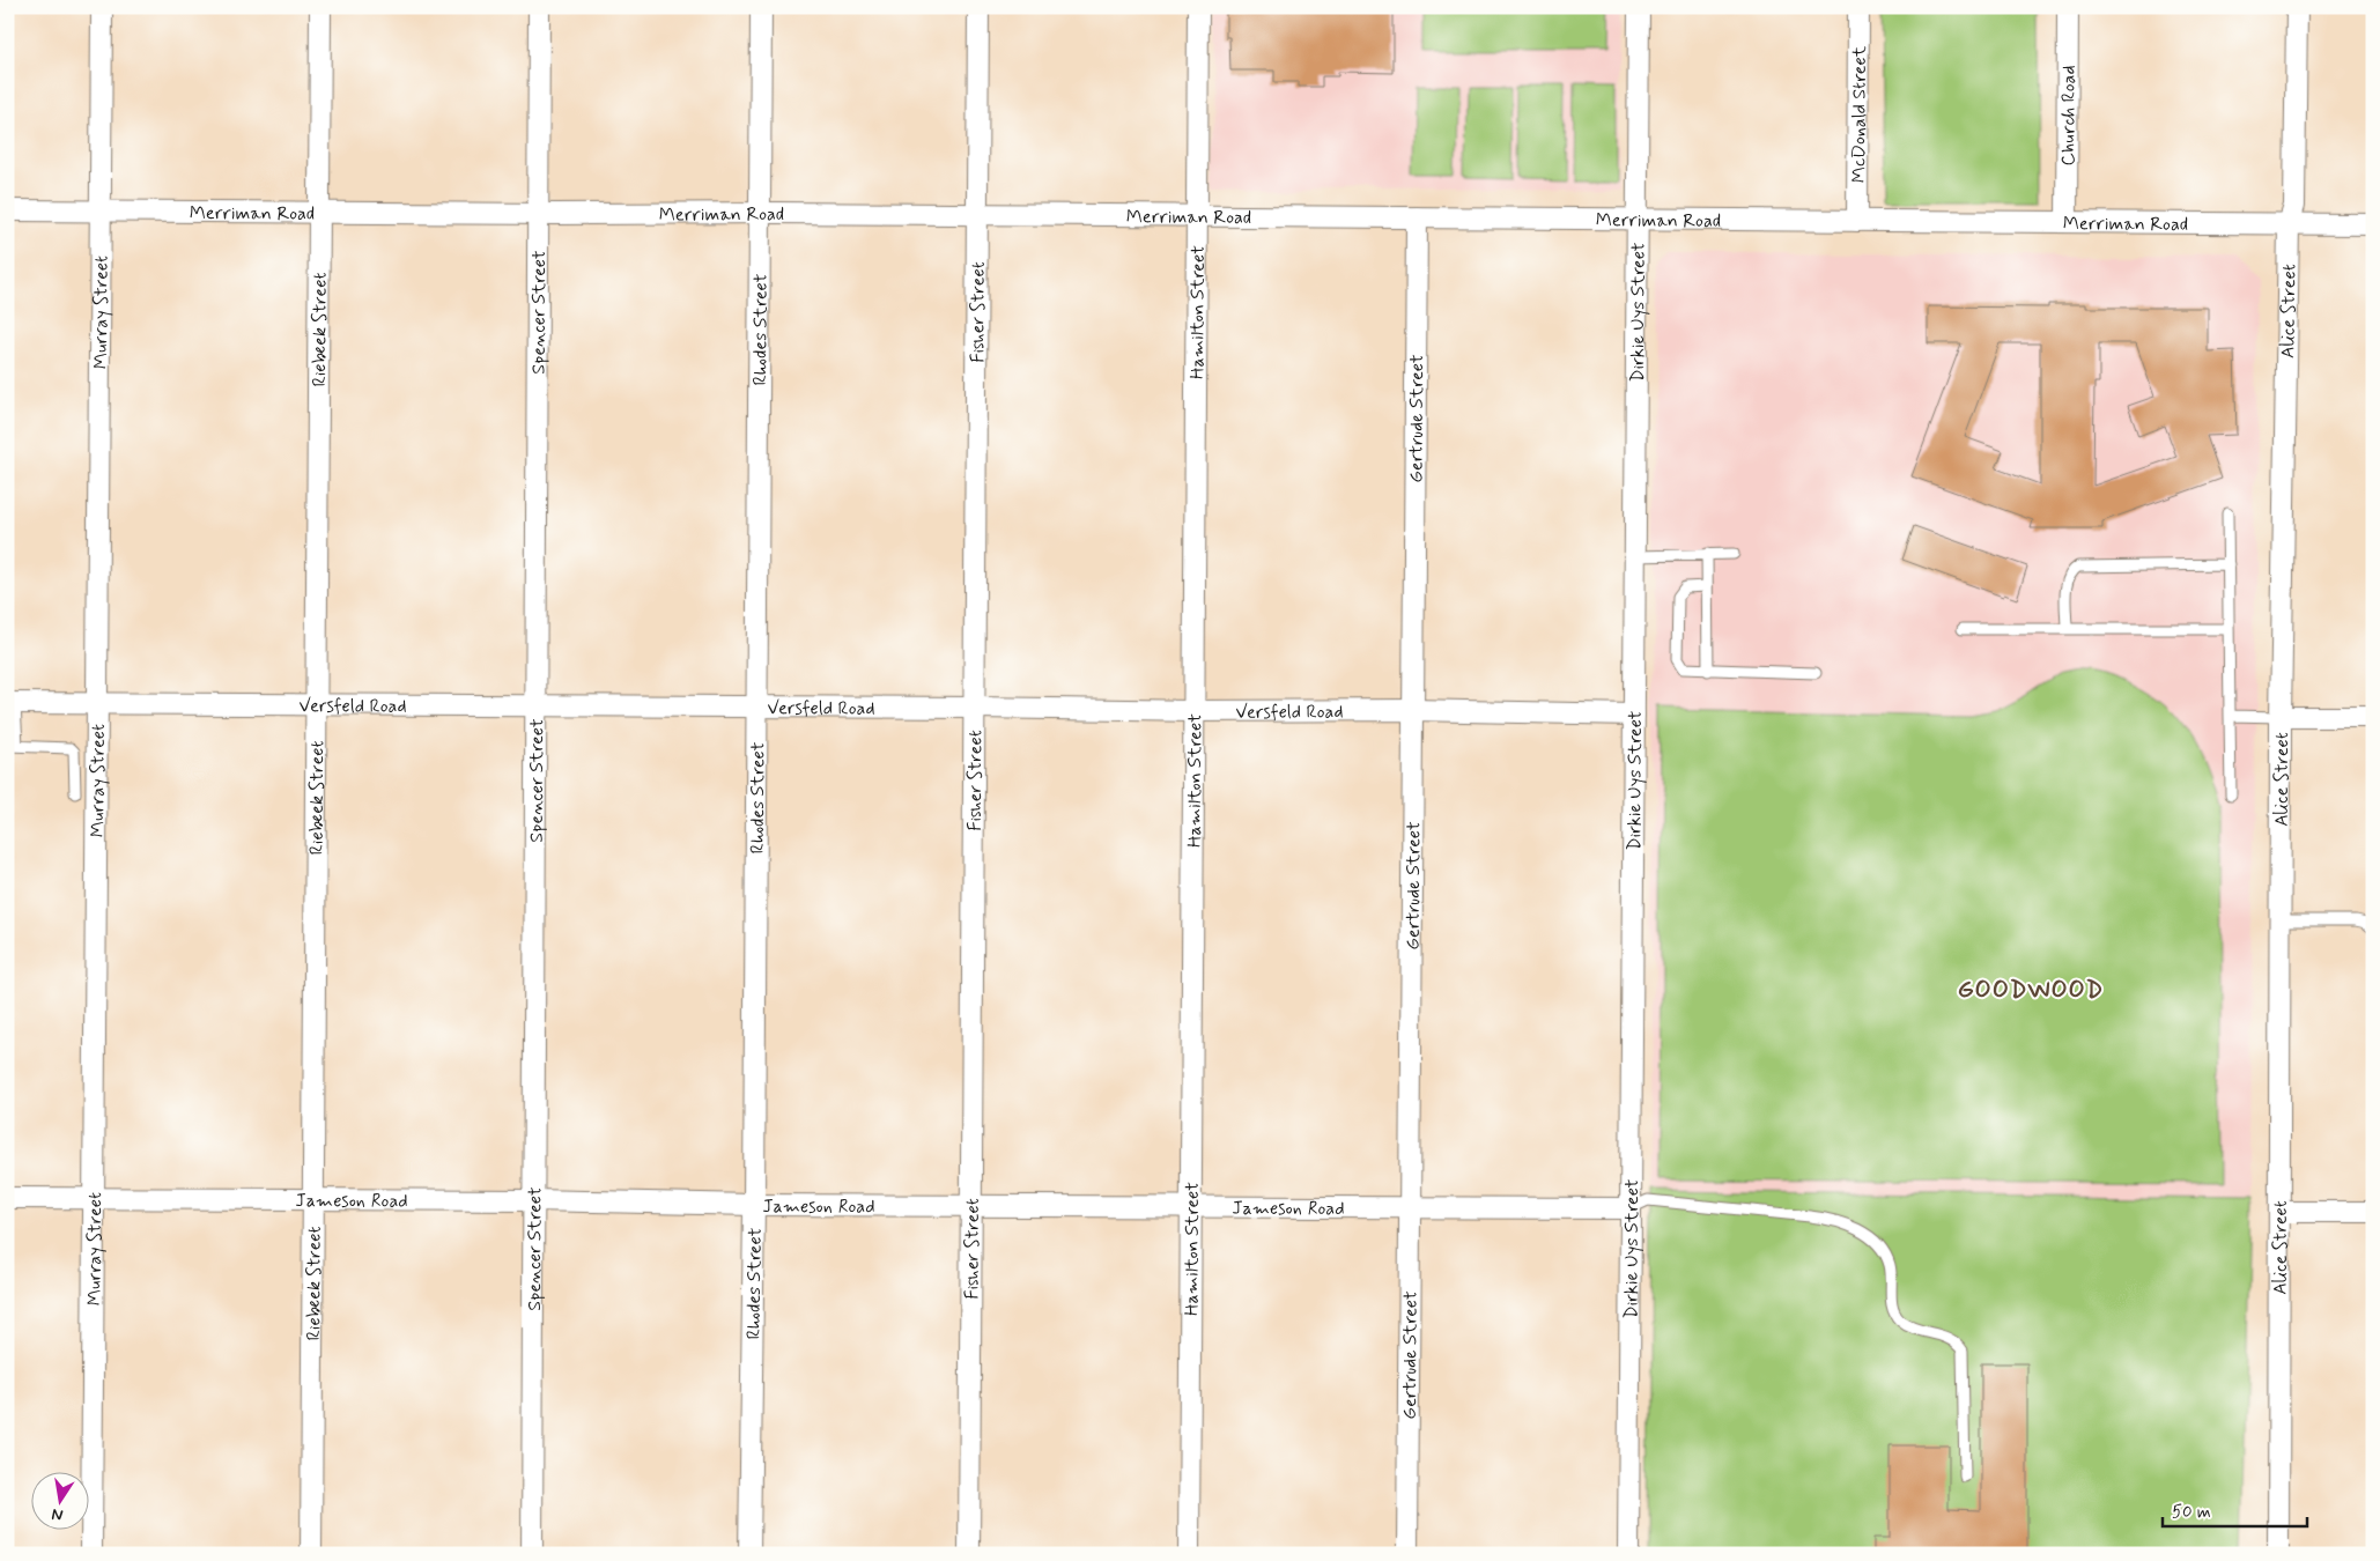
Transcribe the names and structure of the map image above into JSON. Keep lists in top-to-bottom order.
{
  "streets": {
    "street": [
      "McDonald Street",
      "Church Road",
      "Merriman Road",
      "Murray Street",
      "Spencer Street",
      "Fisher Street",
      "Hamilton Street",
      "Dirkie Uys Street",
      "Alice Street",
      "Riebeek Street",
      "Rhodes Street",
      "Gertrude Street",
      "Versfeld Road",
      "Jameson Road"
    ]
  },
  "crossings": [
    ["McDonald Street", "Merriman Road"],
    ["Church Road", "Merriman Road"],
    ["Merriman Road", "Murray Street"],
    ["Merriman Road", "Spencer Street"],
    ["Merriman Road", "Fisher Street"],
    ["Merriman Road", "Hamilton Street"],
    ["Merriman Road", "Dirkie Uys Street"],
    ["Merriman Road", "Alice Street"],
    ["Merriman Road", "Riebeek Street"],
    ["Merriman Road", "Rhodes Street"],
    ["Merriman Road", "Gertrude Street"],
    ["Murray Street", "Versfeld Road"],
    ["Murray Street", "Jameson Road"],
    ["Spencer Street", "Versfeld Road"],
    ["Spencer Street", "Jameson Road"],
    ["Fisher Street", "Versfeld Road"],
    ["Fisher Street", "Jameson Road"],
    ["Hamilton Street", "Versfeld Road"],
    ["Hamilton Street", "Jameson Road"],
    ["Dirkie Uys Street", "Versfeld Road"],
    ["Dirkie Uys Street", "Jameson Road"],
    ["Riebeek Street", "Versfeld Road"],
    ["Riebeek Street", "Jameson Road"],
    ["Rhodes Street", "Versfeld Road"],
    ["Rhodes Street", "Jameson Road"],
    ["Gertrude Street", "Versfeld Road"],
    ["Gertrude Street", "Jameson Road"]
  ],
  "districts": ["GOODWOOD"],
  "scale_bar": "50 m",
  "north": "bottom"
}
